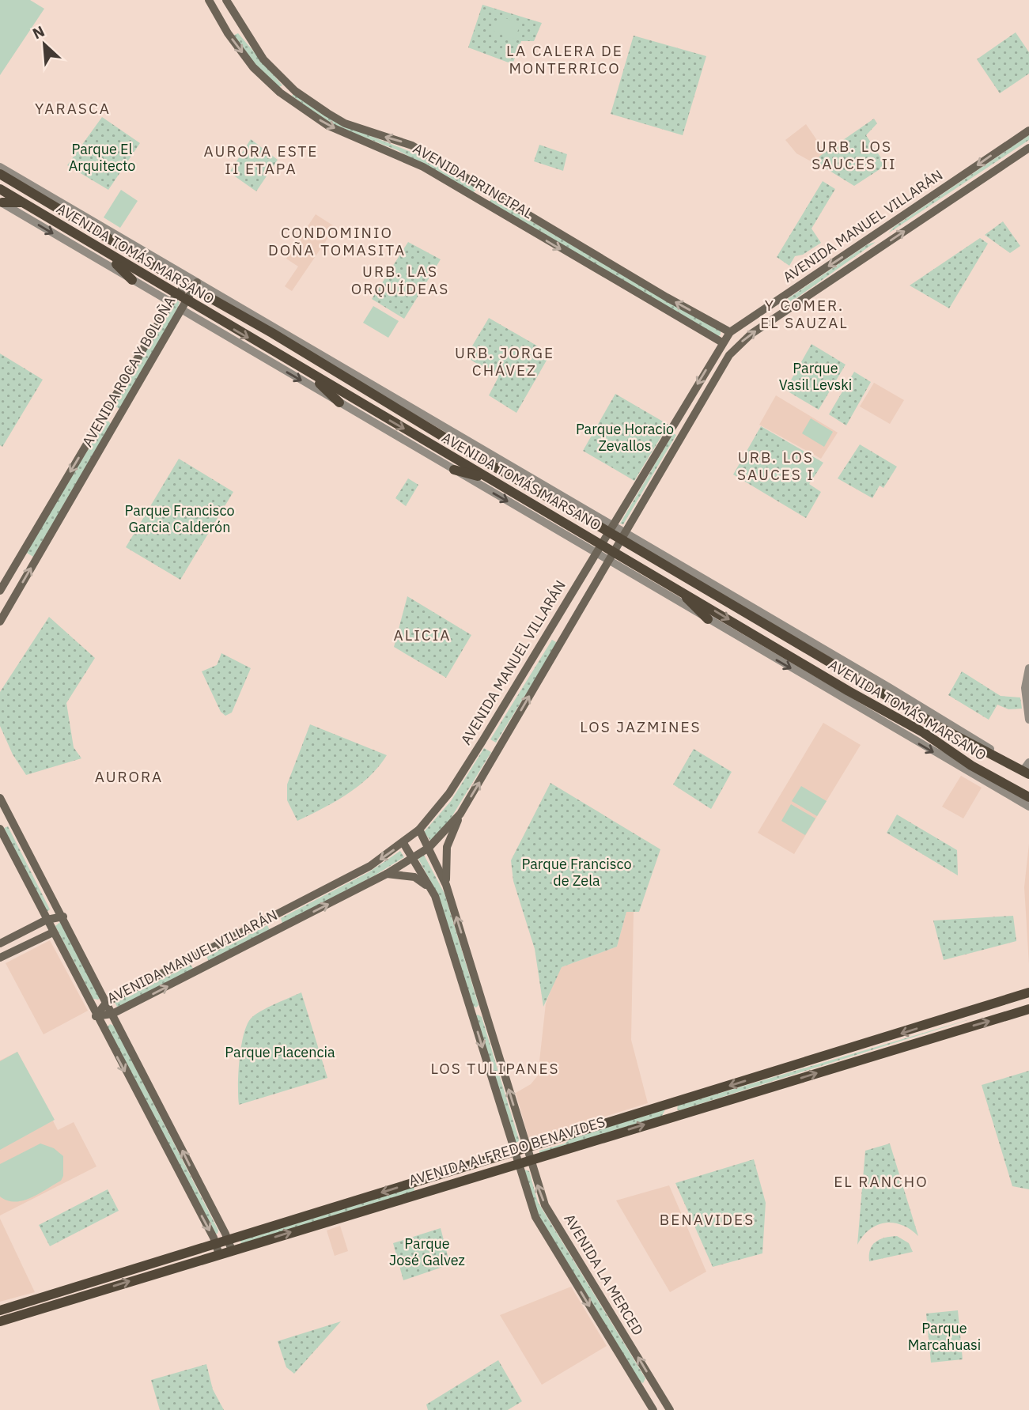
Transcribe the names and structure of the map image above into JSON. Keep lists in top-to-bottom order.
{
  "streets": {
    "main road": [
      "AVENIDA PRINCIPAL",
      "AVENIDA MANUEL VILLARÁN",
      "AVENIDA TOMÁS MARSANO",
      "AVENIDA ROCA Y BOLOÑA",
      "AVENIDA ALFREDO BENAVIDES",
      "AVENIDA LA MERCED"
    ]
  },
  "crossings": [
    ["AVENIDA PRINCIPAL", "AVENIDA MANUEL VILLARÁN"],
    ["AVENIDA MANUEL VILLARÁN", "AVENIDA TOMÁS MARSANO"],
    ["AVENIDA MANUEL VILLARÁN", "AVENIDA LA MERCED"],
    ["AVENIDA TOMÁS MARSANO", "AVENIDA ROCA Y BOLOÑA"],
    ["AVENIDA ALFREDO BENAVIDES", "AVENIDA LA MERCED"]
  ],
  "districts": [
    "LA CALERA DE MONTERRICO",
    "YARASCA",
    "URB. LOS SAUCES II",
    "AURORA ESTE II ETAPA",
    "CONDOMINIO DOÑA TOMASITA",
    "URB. LAS ORQUÍDEAS",
    "Y COMER. EL SAUZAL",
    "URB. JORGE CHÁVEZ",
    "URB. LOS SAUCES I",
    "ALICIA",
    "LOS JAZMINES",
    "AURORA",
    "LOS TULIPANES",
    "EL RANCHO",
    "BENAVIDES"
  ],
  "parks": [
    "Parque El Arquitecto",
    "Parque Vasil Levski",
    "Parque Horacio Zevallos",
    "Parque Francisco Garcia Calderón",
    "Parque Francisco de Zela",
    "Parque Placencia",
    "Parque José Galvez",
    "Parque Marcahuasi"
  ],
  "north": "top left"
}
